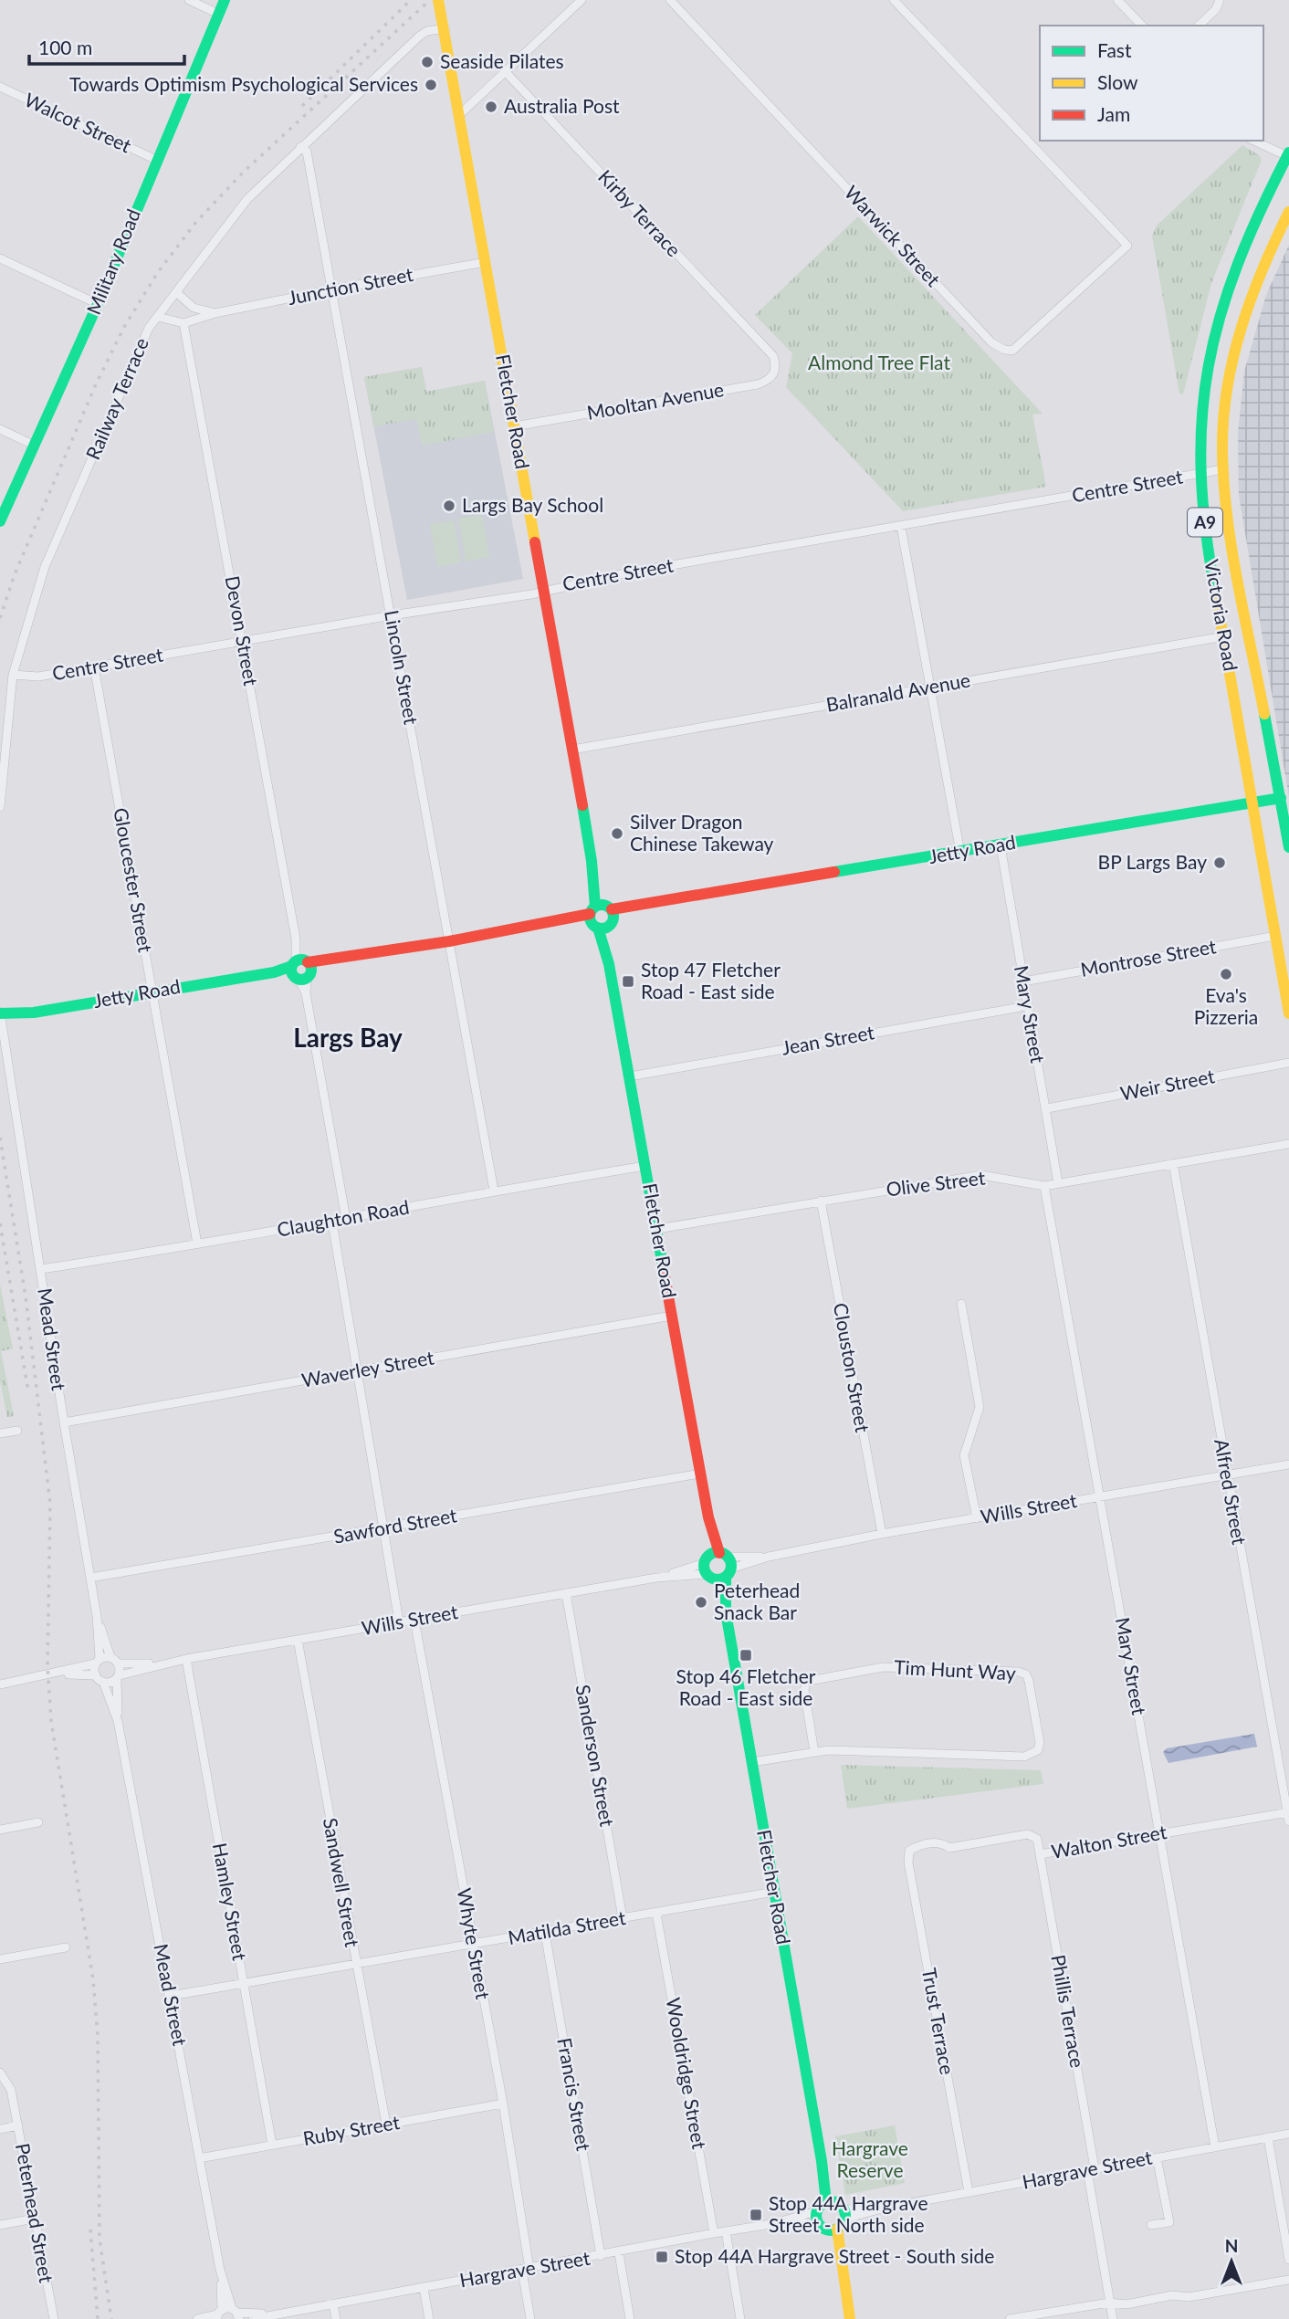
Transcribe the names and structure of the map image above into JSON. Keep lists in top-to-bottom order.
{
  "streets": {
    "main road": [
      "Military Road",
      "Fletcher Road",
      "A9",
      "Victoria Road",
      "Jetty Road"
    ],
    "street": [
      "Walcot Street",
      "Kirby Terrace",
      "Warwick Street",
      "Junction Street",
      "Railway Terrace",
      "Mooltan Avenue",
      "Centre Street",
      "Devon Street",
      "Lincoln Street",
      "Balranald Avenue",
      "Gloucester Street",
      "Montrose Street",
      "Mary Street",
      "Jean Street",
      "Weir Street",
      "Olive Street",
      "Claughton Road",
      "Mead Street",
      "Clouston Street",
      "Waverley Street",
      "Alfred Street",
      "Wills Street",
      "Sawford Street",
      "Tim Hunt Way",
      "Sanderson Street",
      "Walton Street",
      "Sandwell Street",
      "Hamley Street",
      "Matilda Street",
      "Whyte Street",
      "Phillis Terrace",
      "Trust Terrace",
      "Wooldridge Street",
      "Francis Street",
      "Ruby Street",
      "Hargrave Street",
      "Peterhead Street"
    ]
  },
  "crossings": [
    ["Walcot Street", "Military Road"],
    ["Kirby Terrace", "Mooltan Avenue"],
    ["Junction Street", "Fletcher Road"],
    ["Junction Street", "Devon Street"],
    ["Junction Street", "Lincoln Street"],
    ["Railway Terrace", "Fletcher Road"],
    ["Railway Terrace", "Centre Street"],
    ["Railway Terrace", "Lincoln Street"],
    ["Mooltan Avenue", "Fletcher Road"],
    ["Fletcher Road", "Centre Street"],
    ["Fletcher Road", "Balranald Avenue"],
    ["Fletcher Road", "Jetty Road"],
    ["Fletcher Road", "Jean Street"],
    ["Fletcher Road", "Olive Street"],
    ["Fletcher Road", "Claughton Road"],
    ["Fletcher Road", "Waverley Street"],
    ["Fletcher Road", "Wills Street"],
    ["Fletcher Road", "Sawford Street"],
    ["Fletcher Road", "Tim Hunt Way"],
    ["Fletcher Road", "Matilda Street"],
    ["Fletcher Road", "Hargrave Street"],
    ["Centre Street", "Victoria Road"],
    ["Centre Street", "Devon Street"],
    ["Centre Street", "Lincoln Street"],
    ["Centre Street", "Gloucester Street"],
    ["Victoria Road", "Balranald Avenue"],
    ["Victoria Road", "Jetty Road"],
    ["Victoria Road", "Montrose Street"],
    ["Devon Street", "Jetty Road"],
    ["Devon Street", "Claughton Road"],
    ["Lincoln Street", "Jetty Road"],
    ["Lincoln Street", "Claughton Road"],
    ["Jetty Road", "Gloucester Street"],
    ["Jetty Road", "Mary Street"],
    ["Jetty Road", "Mead Street"],
    ["Gloucester Street", "Claughton Road"],
    ["Montrose Street", "Mary Street"],
    ["Mary Street", "Jean Street"],
    ["Mary Street", "Weir Street"],
    ["Mary Street", "Olive Street"],
    ["Mary Street", "Wills Street"],
    ["Mary Street", "Walton Street"],
    ["Mary Street", "Hargrave Street"],
    ["Olive Street", "Clouston Street"],
    ["Olive Street", "Alfred Street"],
    ["Claughton Road", "Mead Street"],
    ["Mead Street", "Waverley Street"],
    ["Mead Street", "Wills Street"],
    ["Mead Street", "Sawford Street"],
    ["Mead Street", "Matilda Street"],
    ["Mead Street", "Ruby Street"],
    ["Mead Street", "Hargrave Street"],
    ["Clouston Street", "Wills Street"],
    ["Alfred Street", "Wills Street"],
    ["Alfred Street", "Walton Street"],
    ["Wills Street", "Sanderson Street"],
    ["Wills Street", "Sandwell Street"],
    ["Wills Street", "Hamley Street"],
    ["Wills Street", "Whyte Street"],
    ["Sanderson Street", "Matilda Street"],
    ["Walton Street", "Phillis Terrace"],
    ["Walton Street", "Trust Terrace"],
    ["Sandwell Street", "Matilda Street"],
    ["Sandwell Street", "Ruby Street"],
    ["Hamley Street", "Matilda Street"],
    ["Hamley Street", "Ruby Street"],
    ["Matilda Street", "Whyte Street"],
    ["Matilda Street", "Wooldridge Street"],
    ["Matilda Street", "Francis Street"],
    ["Whyte Street", "Ruby Street"],
    ["Whyte Street", "Hargrave Street"],
    ["Phillis Terrace", "Hargrave Street"],
    ["Trust Terrace", "Hargrave Street"],
    ["Wooldridge Street", "Hargrave Street"],
    ["Francis Street", "Hargrave Street"]
  ],
  "districts": ["Largs Bay"],
  "parks": ["Almond Tree Flat", "Hargrave Reserve"],
  "places": {
    "other": [
      "Seaside Pilates",
      "Towards Optimism Psychological Services",
      "Australia Post",
      "Largs Bay School",
      "Silver Dragon Chinese Takeway",
      "BP Largs Bay",
      "Eva's Pizzeria",
      "Peterhead Snack Bar"
    ],
    "transit": [
      "Stop 47 Fletcher Road - East side",
      "Stop 46 Fletcher Road - East side",
      "Stop 44A Hargrave Street - North side",
      "Stop 44A Hargrave Street - South side"
    ]
  },
  "legend": ["Fast", "Slow", "Jam"],
  "scale_bar": "100 m",
  "north": "top"
}
